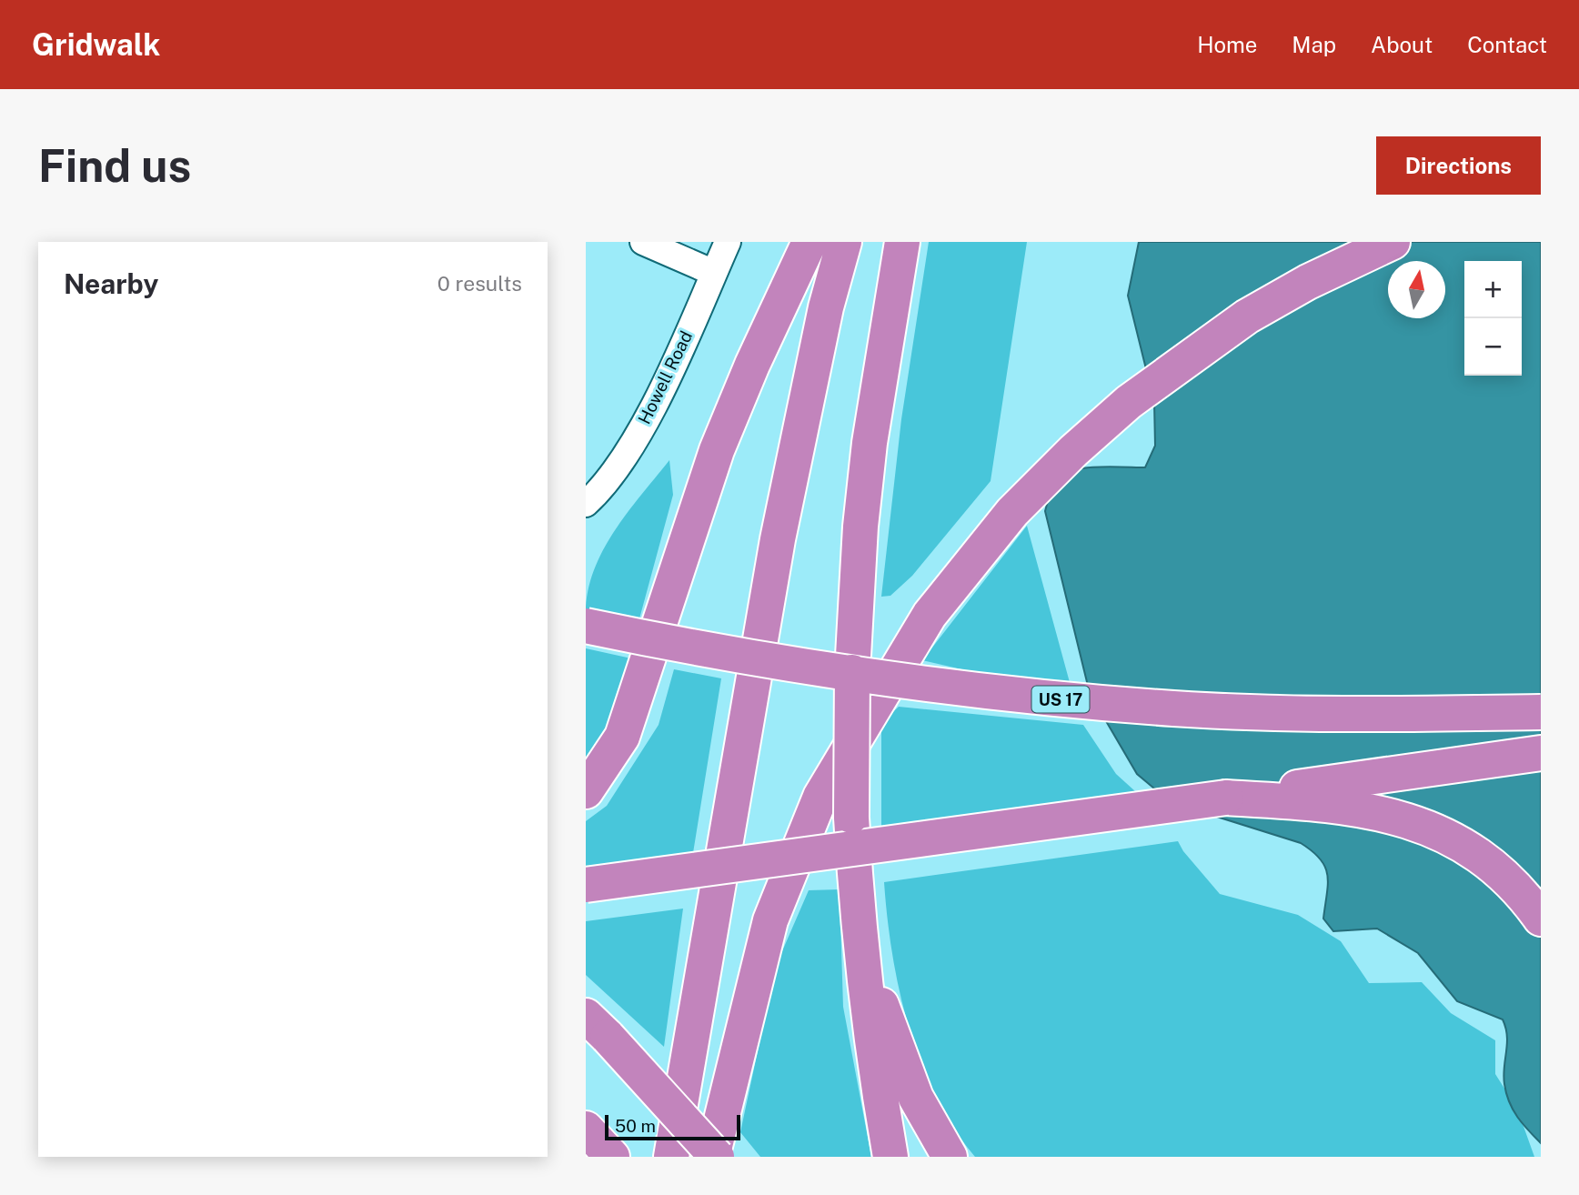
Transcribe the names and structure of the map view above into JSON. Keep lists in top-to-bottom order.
{
  "streets": {
    "highway": ["US 17"],
    "street": ["Howell Road"]
  },
  "scale_bar": "50 m",
  "north": "top",
  "page": {
    "header": "Gridwalk",
    "nav": [
      "Home",
      "Map",
      "About",
      "Contact"
    ],
    "buttons": "Directions",
    "title": "Find us",
    "heading": ["Nearby", "0 results"],
    "map_buttons": ["+", "−"],
    "scale": "50 m"
  }
}
